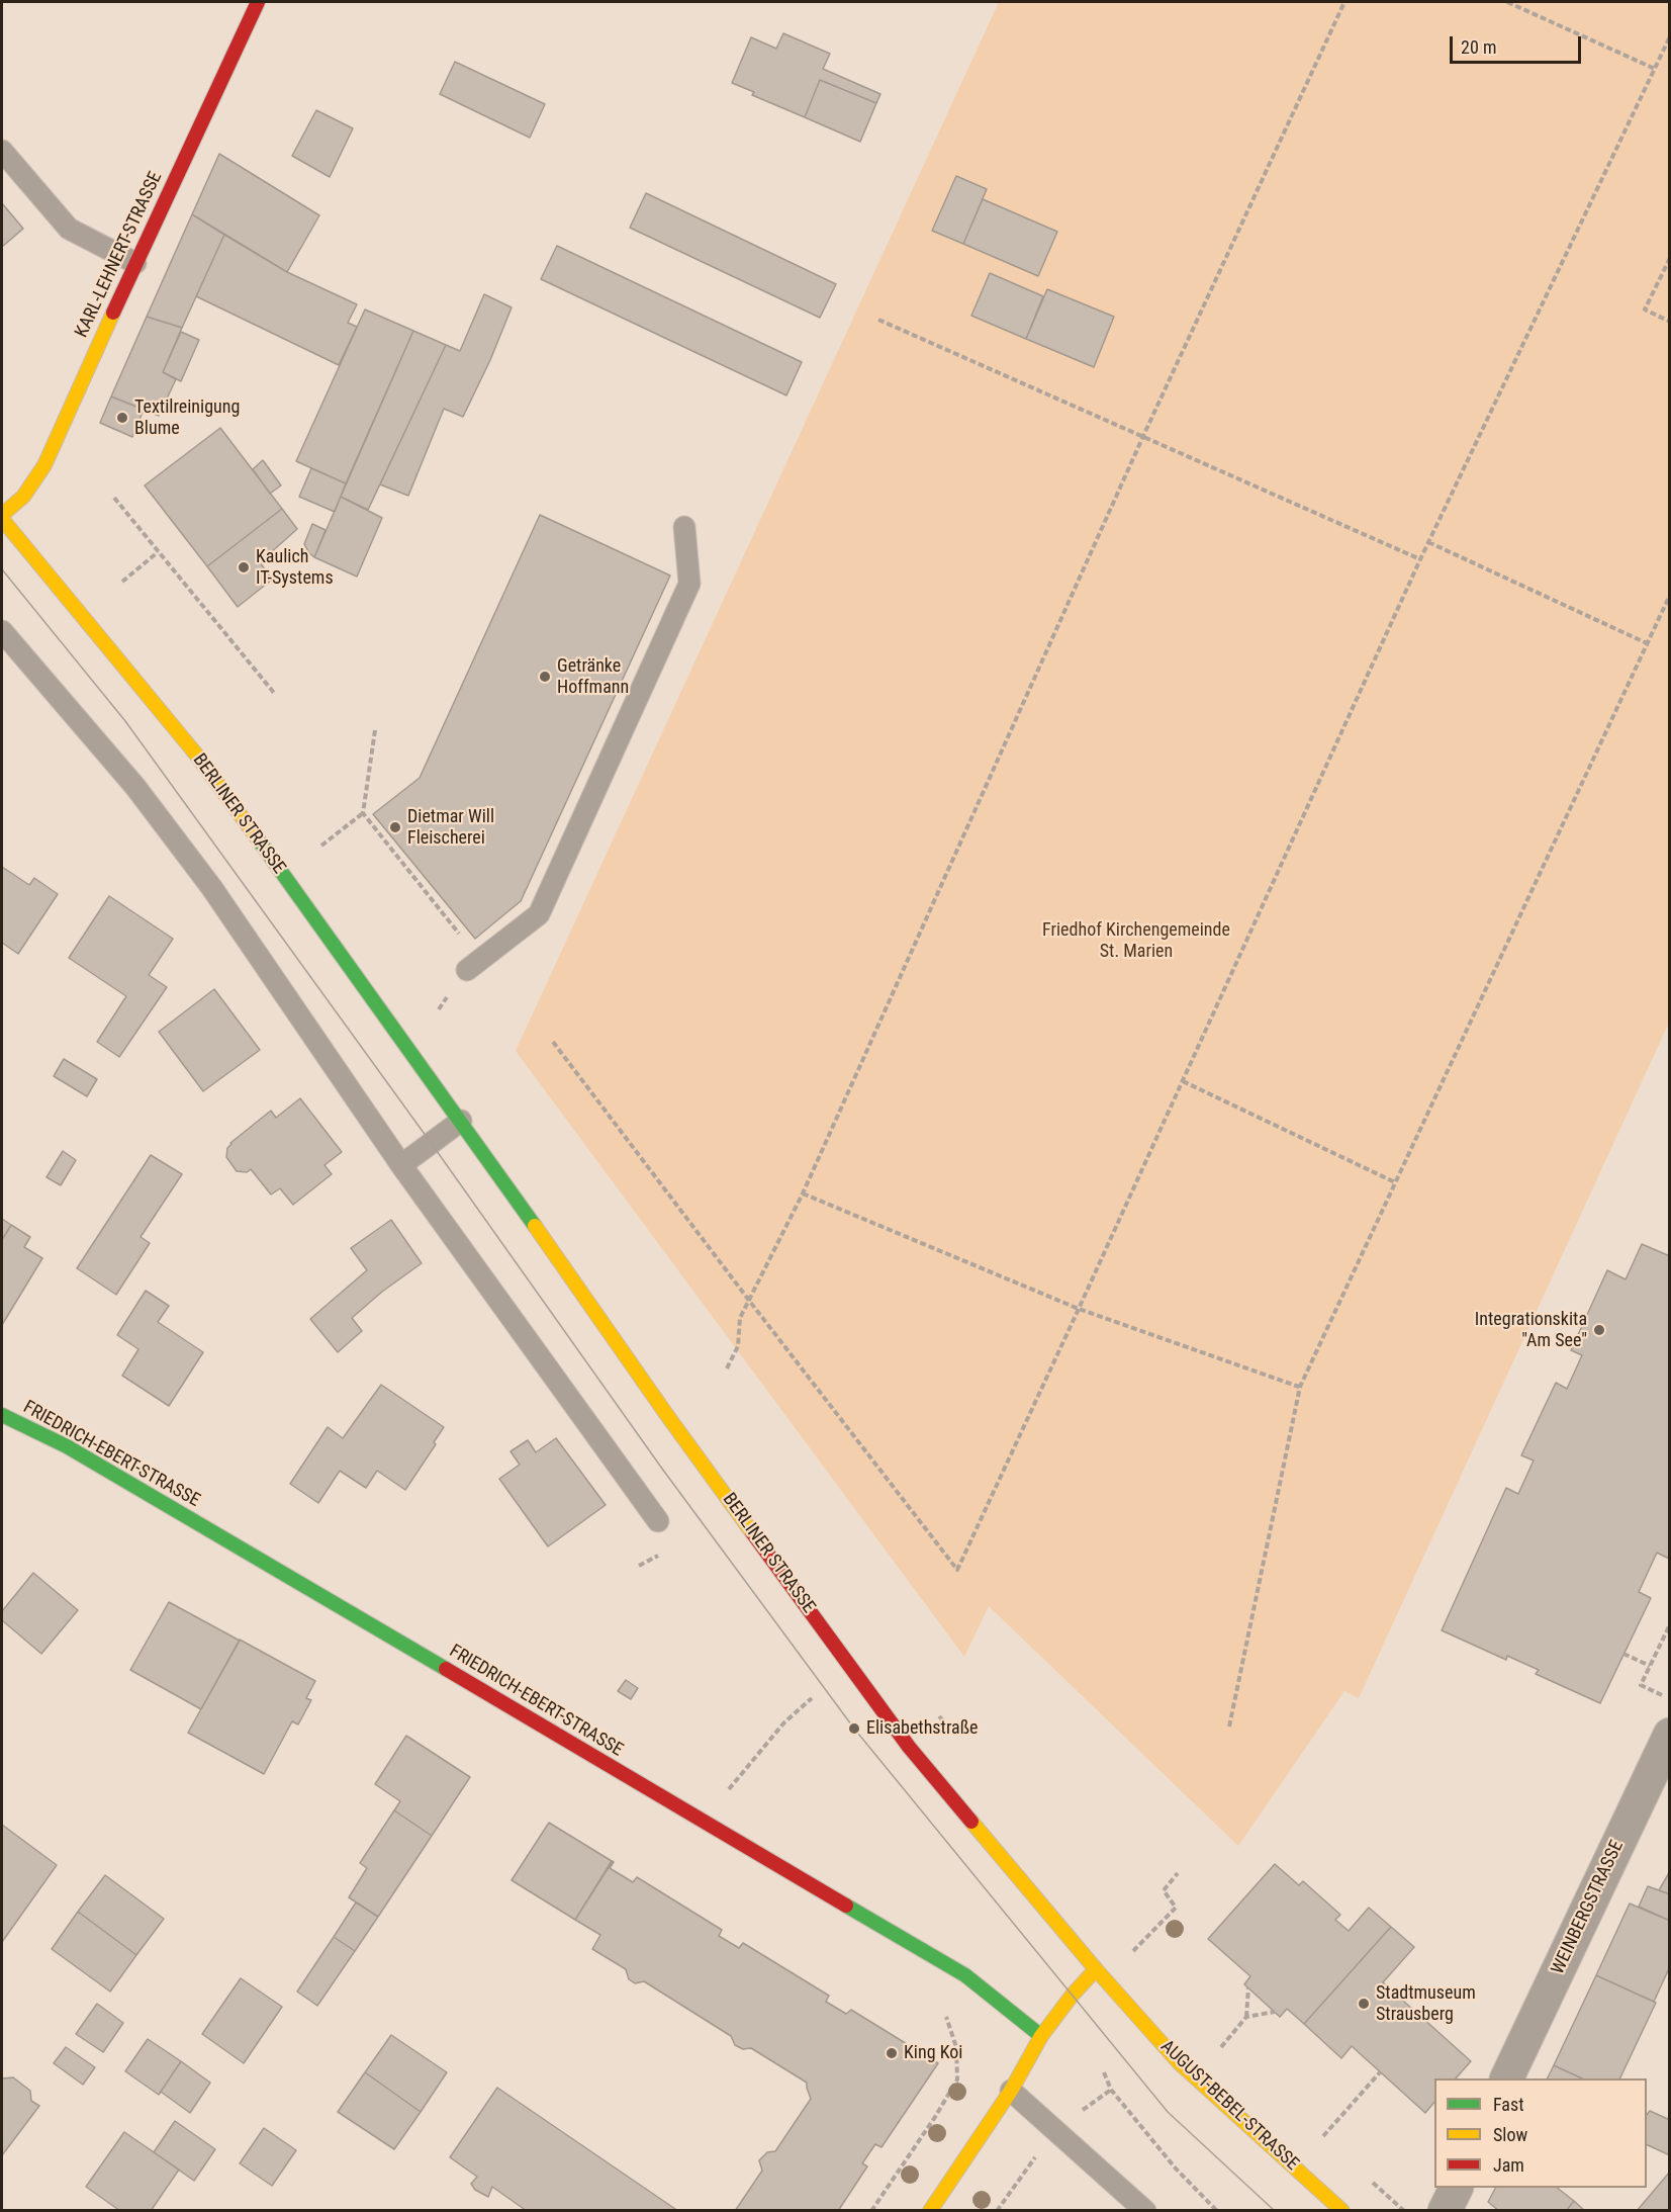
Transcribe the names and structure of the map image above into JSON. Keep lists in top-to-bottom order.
{
  "streets": {
    "street": [
      "KARL-LEHNERT-STRASSE",
      "BERLINER STRASSE",
      "FRIEDRICH-EBERT-STRASSE",
      "WEINBERGSTRASSE",
      "AUGUST-BEBEL-STRASSE"
    ]
  },
  "crossings": [
    ["KARL-LEHNERT-STRASSE", "BERLINER STRASSE"],
    ["BERLINER STRASSE", "AUGUST-BEBEL-STRASSE"]
  ],
  "parks": ["Friedhof Kirchengemeinde St. Marien"],
  "places": [
    "Textilreinigung Blume",
    "Kaulich IT-Systems",
    "Getränke Hoffmann",
    "Dietmar Will Fleischerei",
    "Integrationskita \"Am See\"",
    "Elisabethstraße",
    "Stadtmuseum Strausberg",
    "King Koi"
  ],
  "legend": ["Fast", "Slow", "Jam"],
  "scale_bar": "20 m"
}
